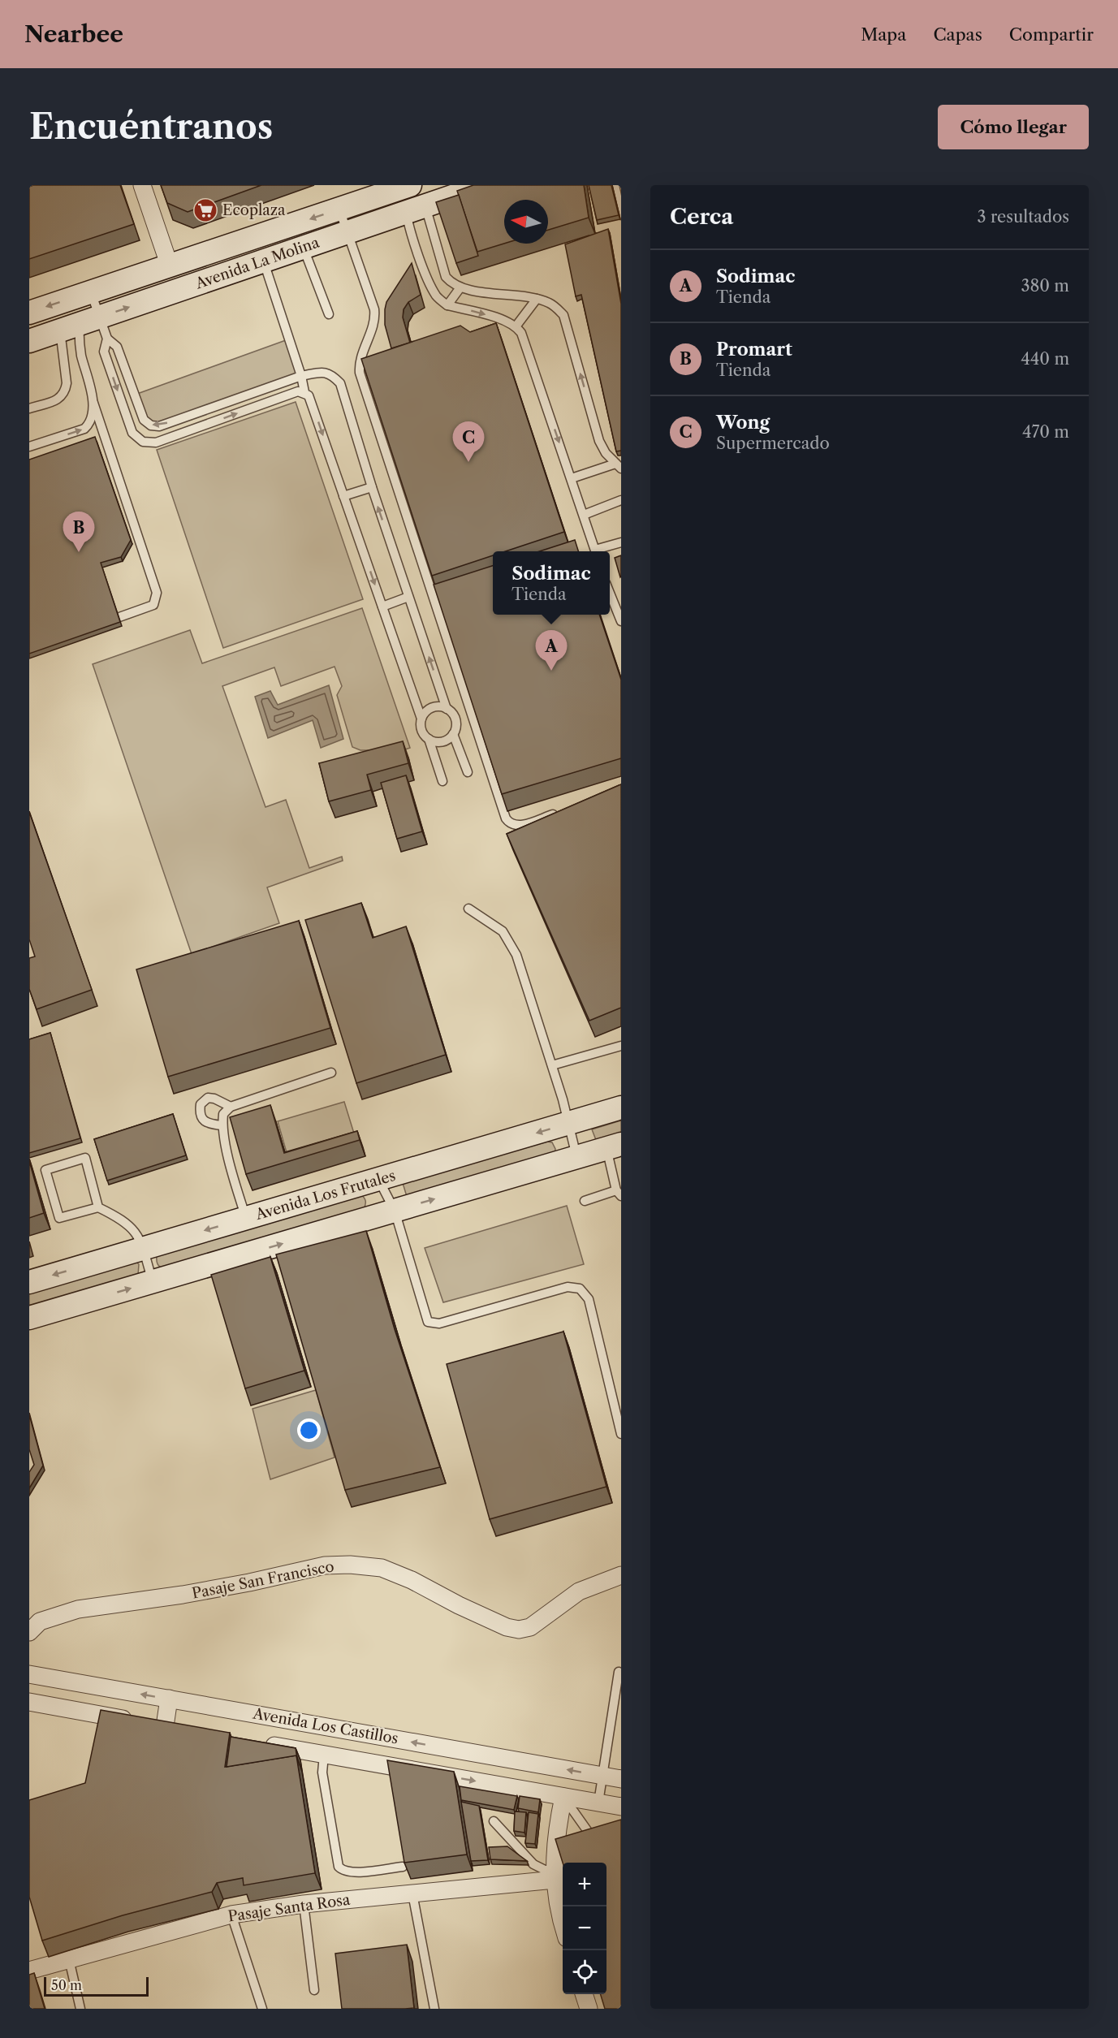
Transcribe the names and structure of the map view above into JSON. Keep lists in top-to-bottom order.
{
  "streets": {
    "main road": ["Avenida La Molina", "Avenida Los Frutales"],
    "street": ["Pasaje San Francisco", "Avenida Los Castillos", "Pasaje Santa Rosa"]
  },
  "places": {
    "supermarket": ["Ecoplaza"]
  },
  "scale_bar": "50 m",
  "north": "left",
  "page": {
    "header": "Nearbee",
    "nav": ["Mapa", "Capas", "Compartir"],
    "buttons": "Cómo llegar",
    "title": "Encuéntranos",
    "heading": ["Cerca", "3 resultados"],
    "list": [
      {
        "mark": "A",
        "name": "Sodimac",
        "note": "Tienda",
        "value": "380 m"
      },
      {
        "mark": "B",
        "name": "Promart",
        "note": "Tienda",
        "value": "440 m"
      },
      {
        "mark": "C",
        "name": "Wong",
        "note": "Supermercado",
        "value": "470 m"
      }
    ],
    "pins": ["C", "B", "A"],
    "popup": ["Sodimac", "Tienda"],
    "map_buttons": ["+", "−"],
    "scale": "50 m"
  }
}
